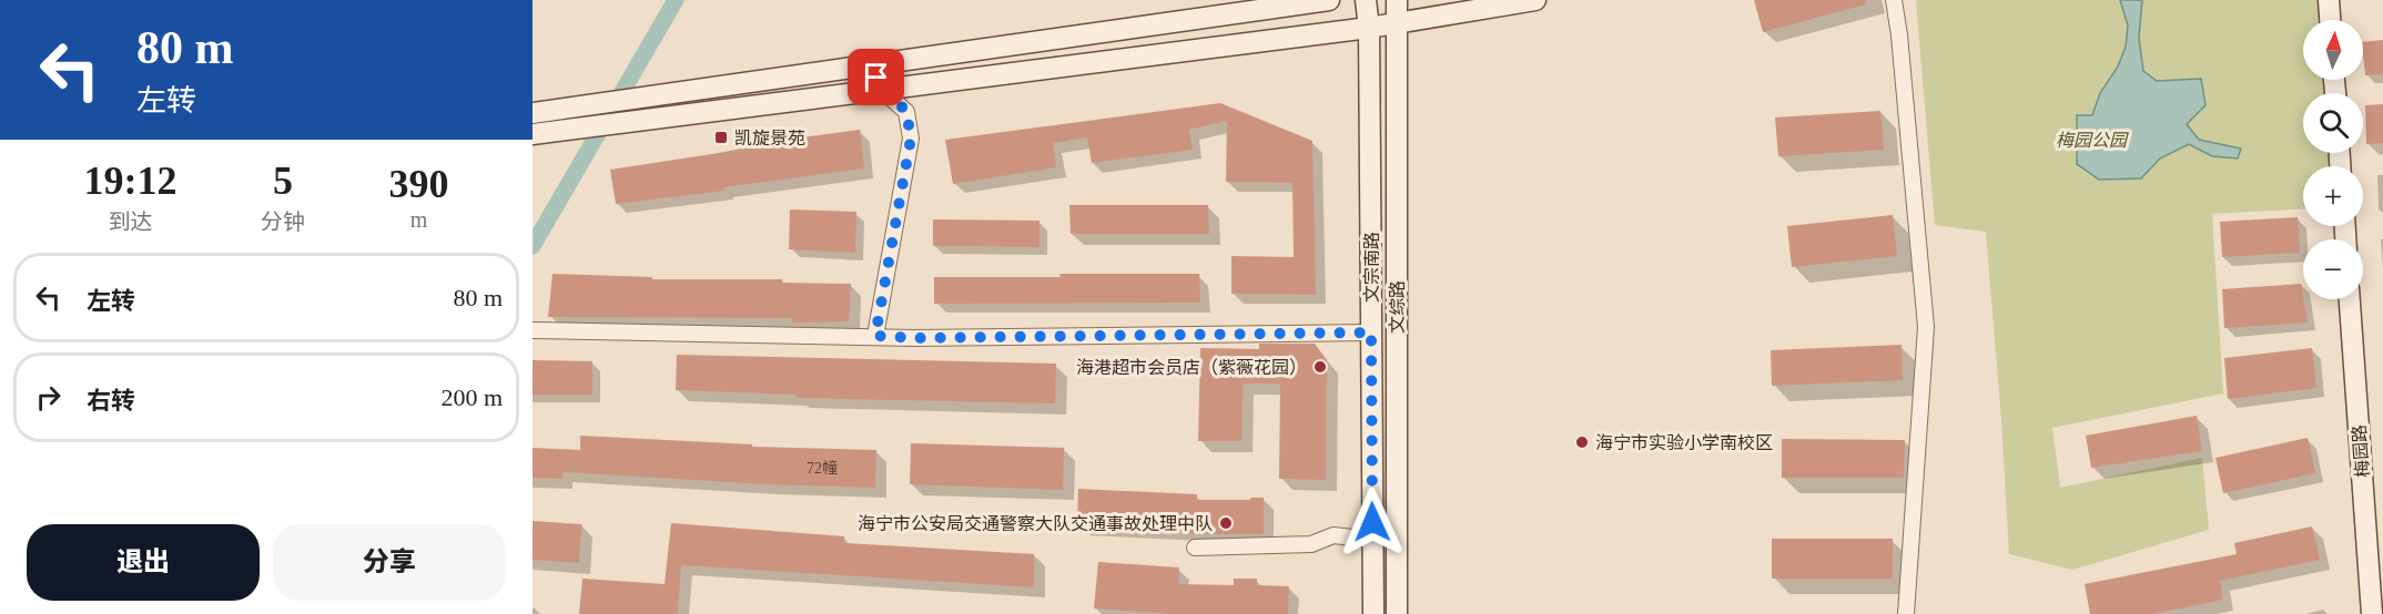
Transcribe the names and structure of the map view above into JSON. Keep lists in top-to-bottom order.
{
  "streets": {
    "main road": ["文宗南路", "文综路", "梅园路"]
  },
  "parks": ["梅园公园"],
  "places": {
    "transit": ["凯旋景苑"],
    "other": ["海港超市会员店（紫薇花园）", "海宁市实验小学南校区", "海宁市公安局交通警察大队交通事故处理中队"]
  },
  "house_numbers": ["72幢"],
  "north": "top",
  "page": {
    "turn": ["80 m", "左转"],
    "map_buttons": ["+", "−"],
    "eta": [
      "19:12",
      "到达",
      "5",
      "分钟",
      "390",
      "m"
    ],
    "list": [
      {
        "name": "左转",
        "value": "80 m"
      },
      {
        "name": "右转",
        "value": "200 m"
      }
    ],
    "buttons": ["退出", "分享"]
  }
}
